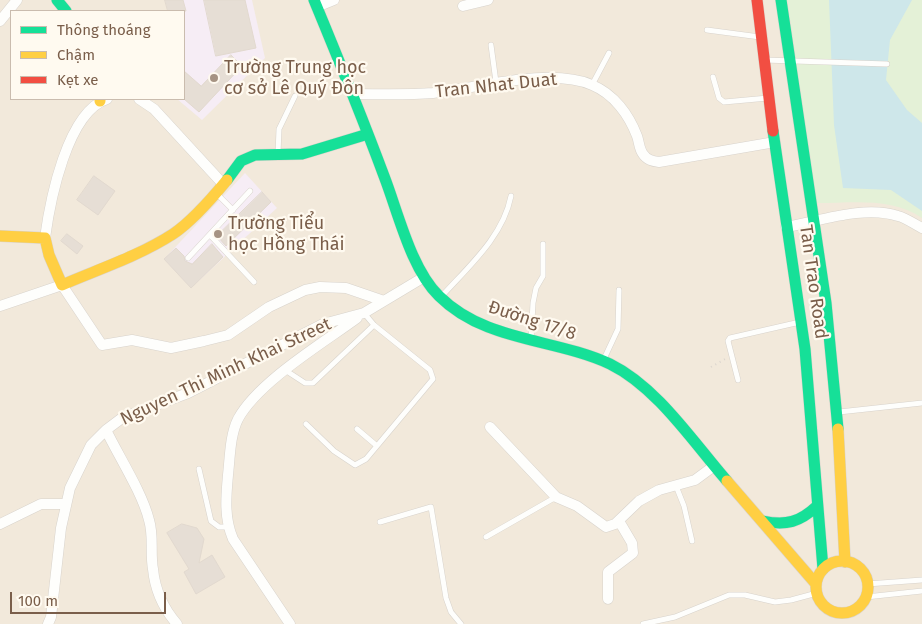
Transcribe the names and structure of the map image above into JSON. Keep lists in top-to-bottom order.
{
  "streets": {
    "main road": ["Tan Trao Road", "Đường 17/8"],
    "street": ["Tran Nhat Duat", "Nguyen Thi Minh Khai Street"]
  },
  "crossings": [
    ["Tran Nhat Duat", "Tan Trao Road"],
    ["Tran Nhat Duat", "Đường 17/8"],
    ["Tan Trao Road", "Đường 17/8"],
    ["Đường 17/8", "Nguyen Thi Minh Khai Street"]
  ],
  "places": ["Trường Trung học cơ sở Lê Quý Đôn", "Trường Tiểu học Hồng Thái"],
  "legend": ["Thông thoáng", "Chậm", "Kẹt xe"],
  "scale_bar": "100 m"
}
